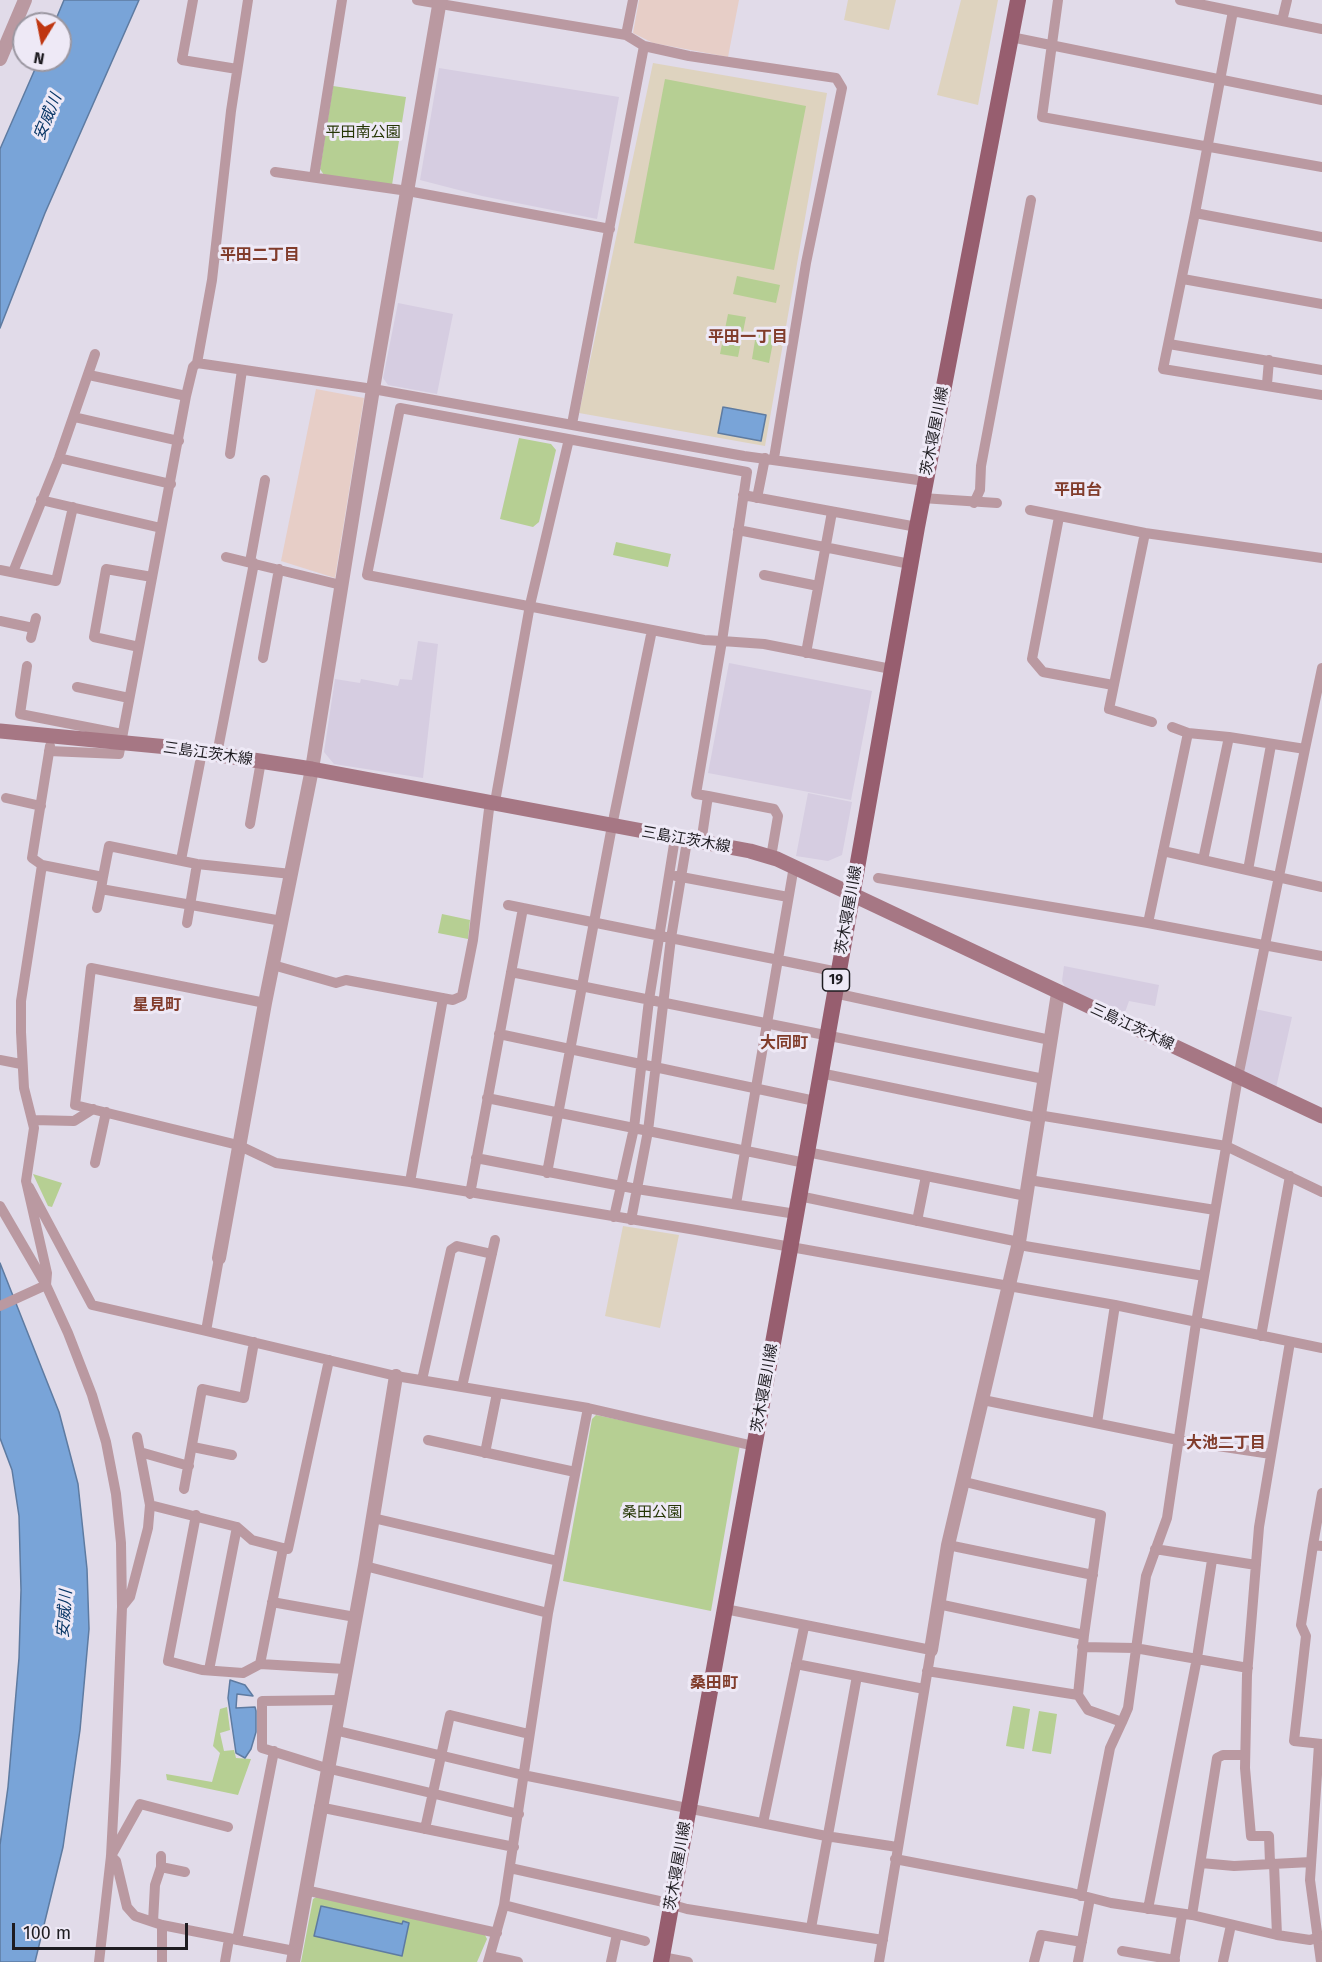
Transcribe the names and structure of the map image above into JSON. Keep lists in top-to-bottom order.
{
  "streets": {
    "main road": ["茨木寝屋川線", "三島江茨木線", "19"]
  },
  "crossings": [
    ["茨木寝屋川線", "三島江茨木線"]
  ],
  "districts": [
    "平田二丁目",
    "平田一丁目",
    "平田台",
    "星見町",
    "大同町",
    "大池二丁目",
    "桑田町"
  ],
  "water": ["安威川"],
  "parks": ["平田南公園", "桑田公園"],
  "scale_bar": "100 m",
  "north": "bottom"
}
